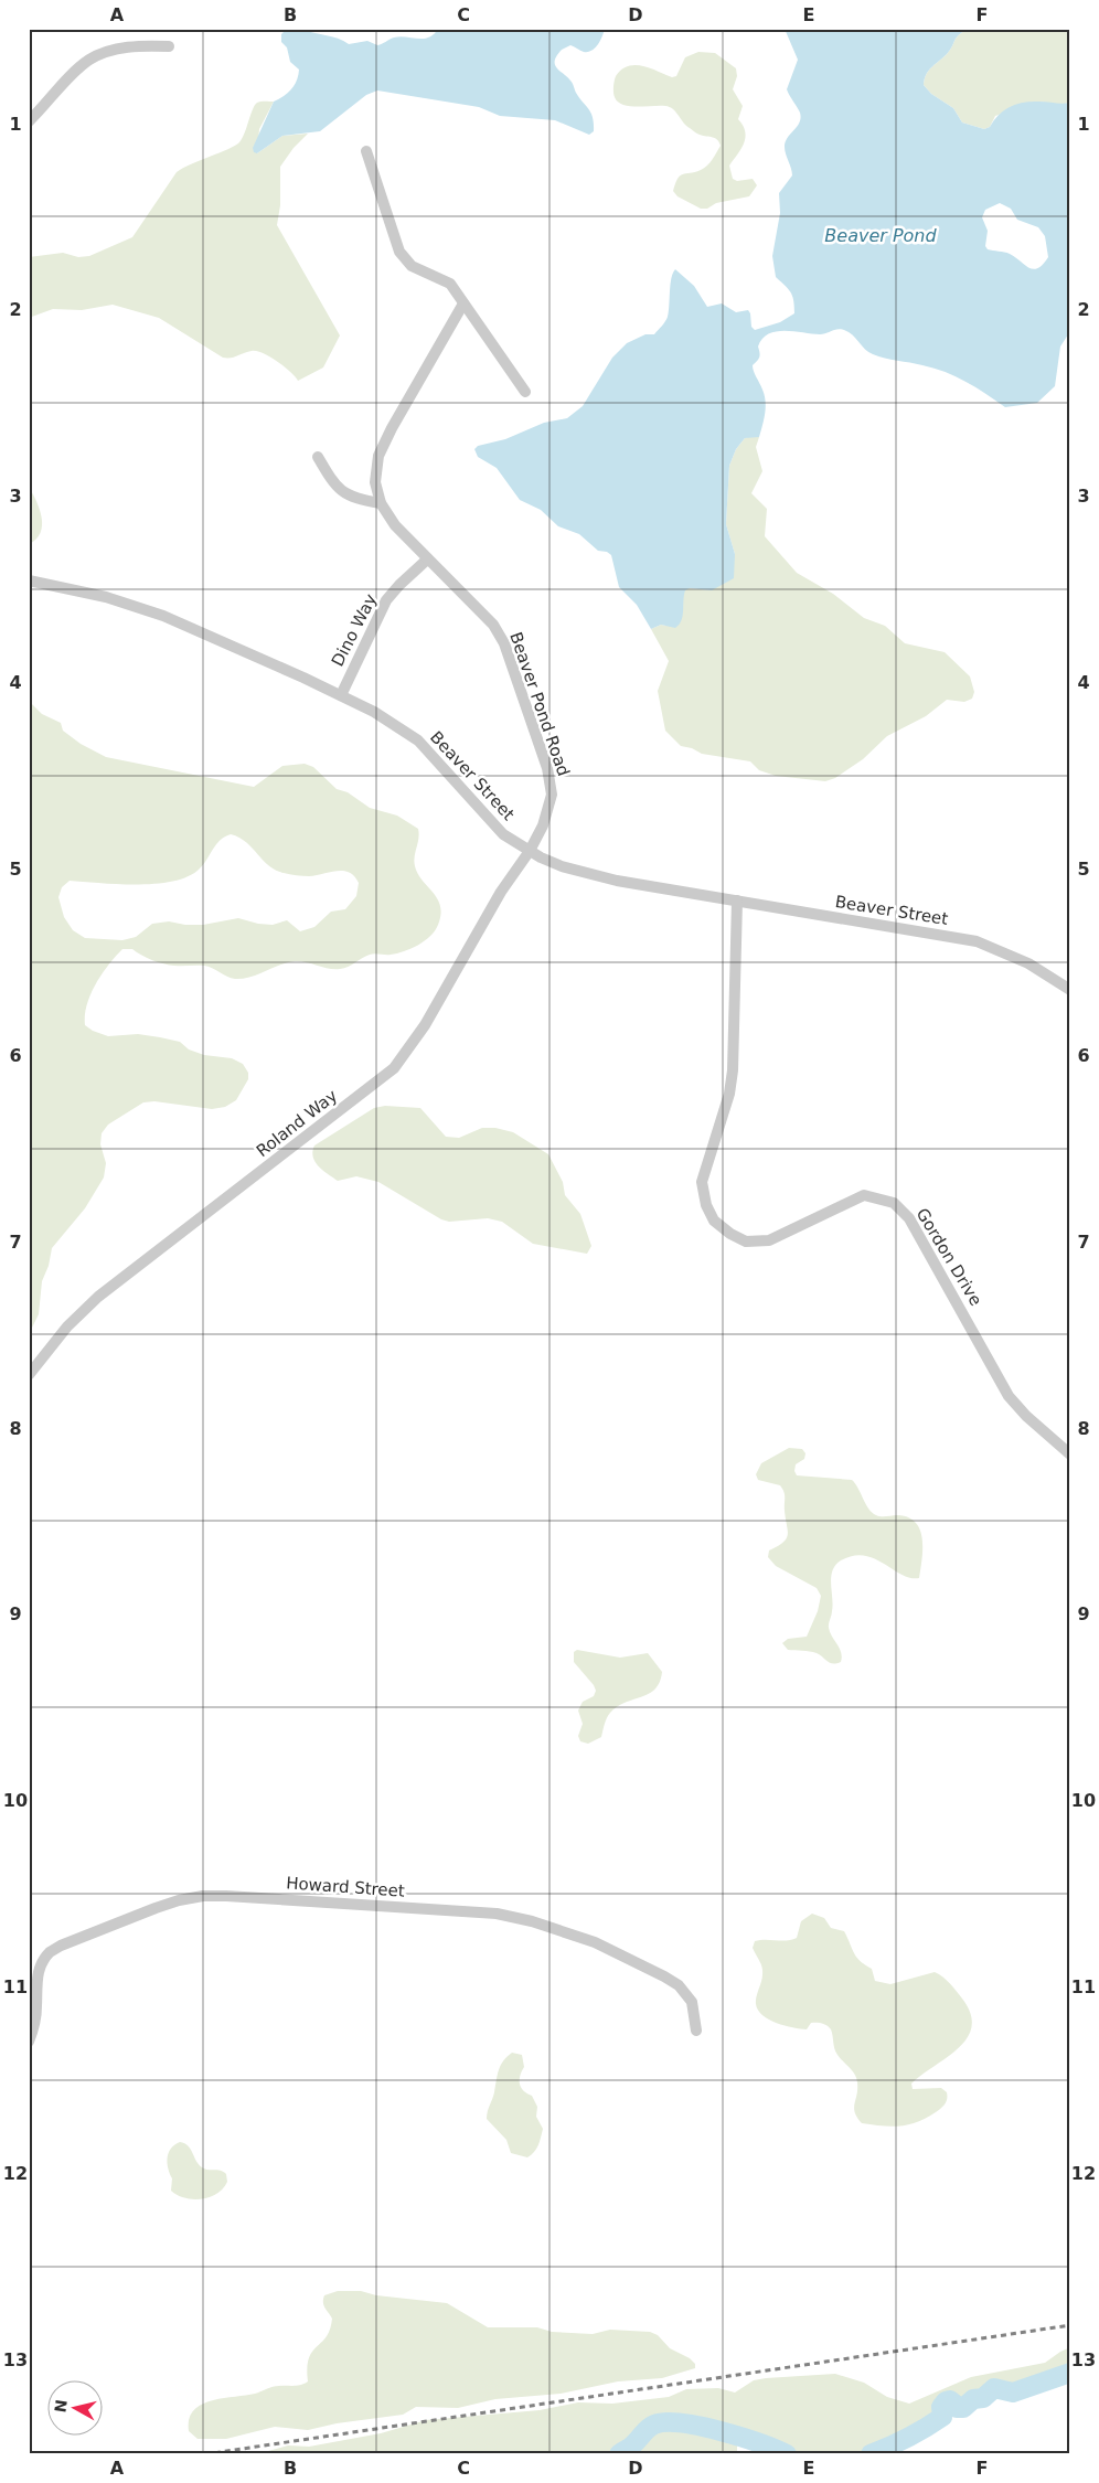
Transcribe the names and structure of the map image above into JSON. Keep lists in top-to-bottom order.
{
  "streets": {
    "street": [
      "Dino Way",
      "Beaver Pond Road",
      "Beaver Street",
      "Roland Way",
      "Gordon Drive",
      "Howard Street"
    ]
  },
  "crossings": [
    ["Dino Way", "Beaver Pond Road"],
    ["Dino Way", "Beaver Street"],
    ["Beaver Pond Road", "Beaver Street"],
    ["Beaver Pond Road", "Roland Way"],
    ["Beaver Street", "Roland Way"],
    ["Beaver Street", "Gordon Drive"]
  ],
  "water": ["Beaver Pond"],
  "north": "left",
  "grid": {
    "columns": [
      "A",
      "B",
      "C",
      "D",
      "E",
      "F"
    ],
    "rows": [
      "1",
      "2",
      "3",
      "4",
      "5",
      "6",
      "7",
      "8",
      "9",
      "10",
      "11",
      "12",
      "13"
    ]
  }
}
